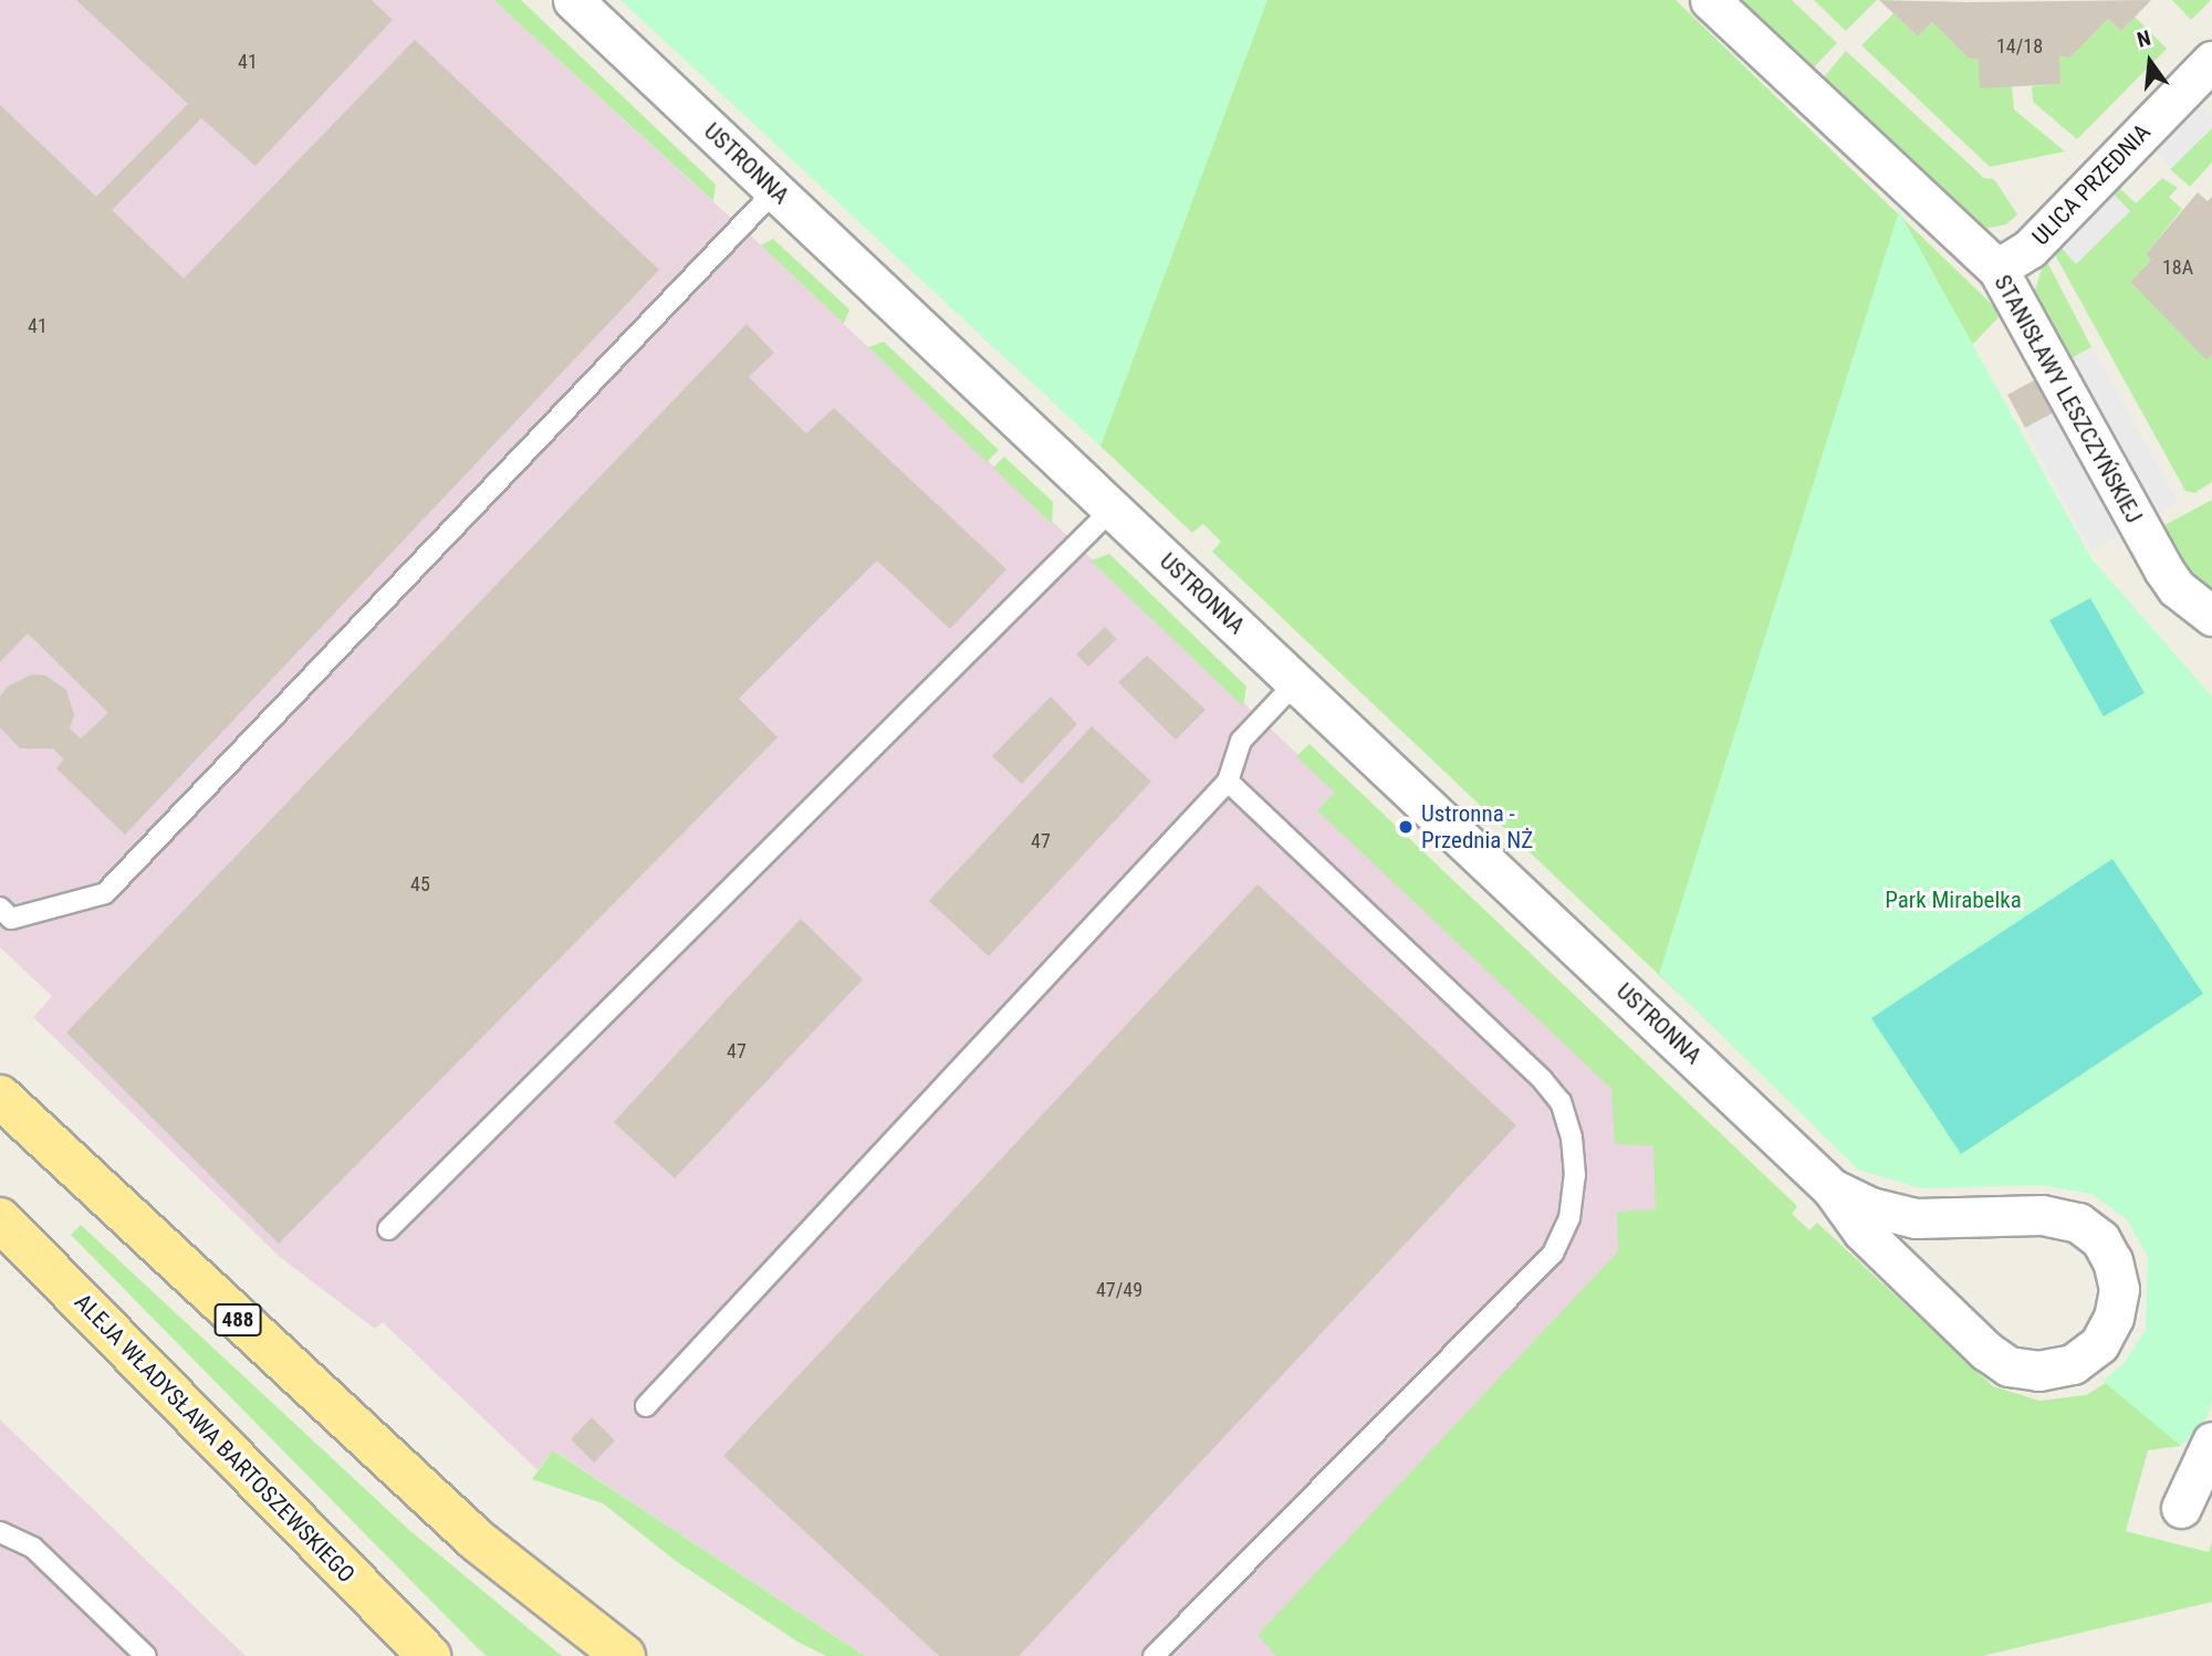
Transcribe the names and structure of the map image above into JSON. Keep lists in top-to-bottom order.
{
  "streets": {
    "main road": ["488", "ALEJA WŁADYSŁAWA BARTOSZEWSKIEGO"],
    "street": ["USTRONNA", "ULICA PRZEDNIA", "STANISŁAWY LESZCZYŃSKIEJ"]
  },
  "crossings": [
    ["ULICA PRZEDNIA", "STANISŁAWY LESZCZYŃSKIEJ"]
  ],
  "parks": ["Park Mirabelka"],
  "places": ["Ustronna - Przednia NŻ"],
  "house_numbers": [
    "14/18",
    "41",
    "18A",
    "41",
    "47",
    "45",
    "47",
    "47/49"
  ],
  "north": "top"
}
